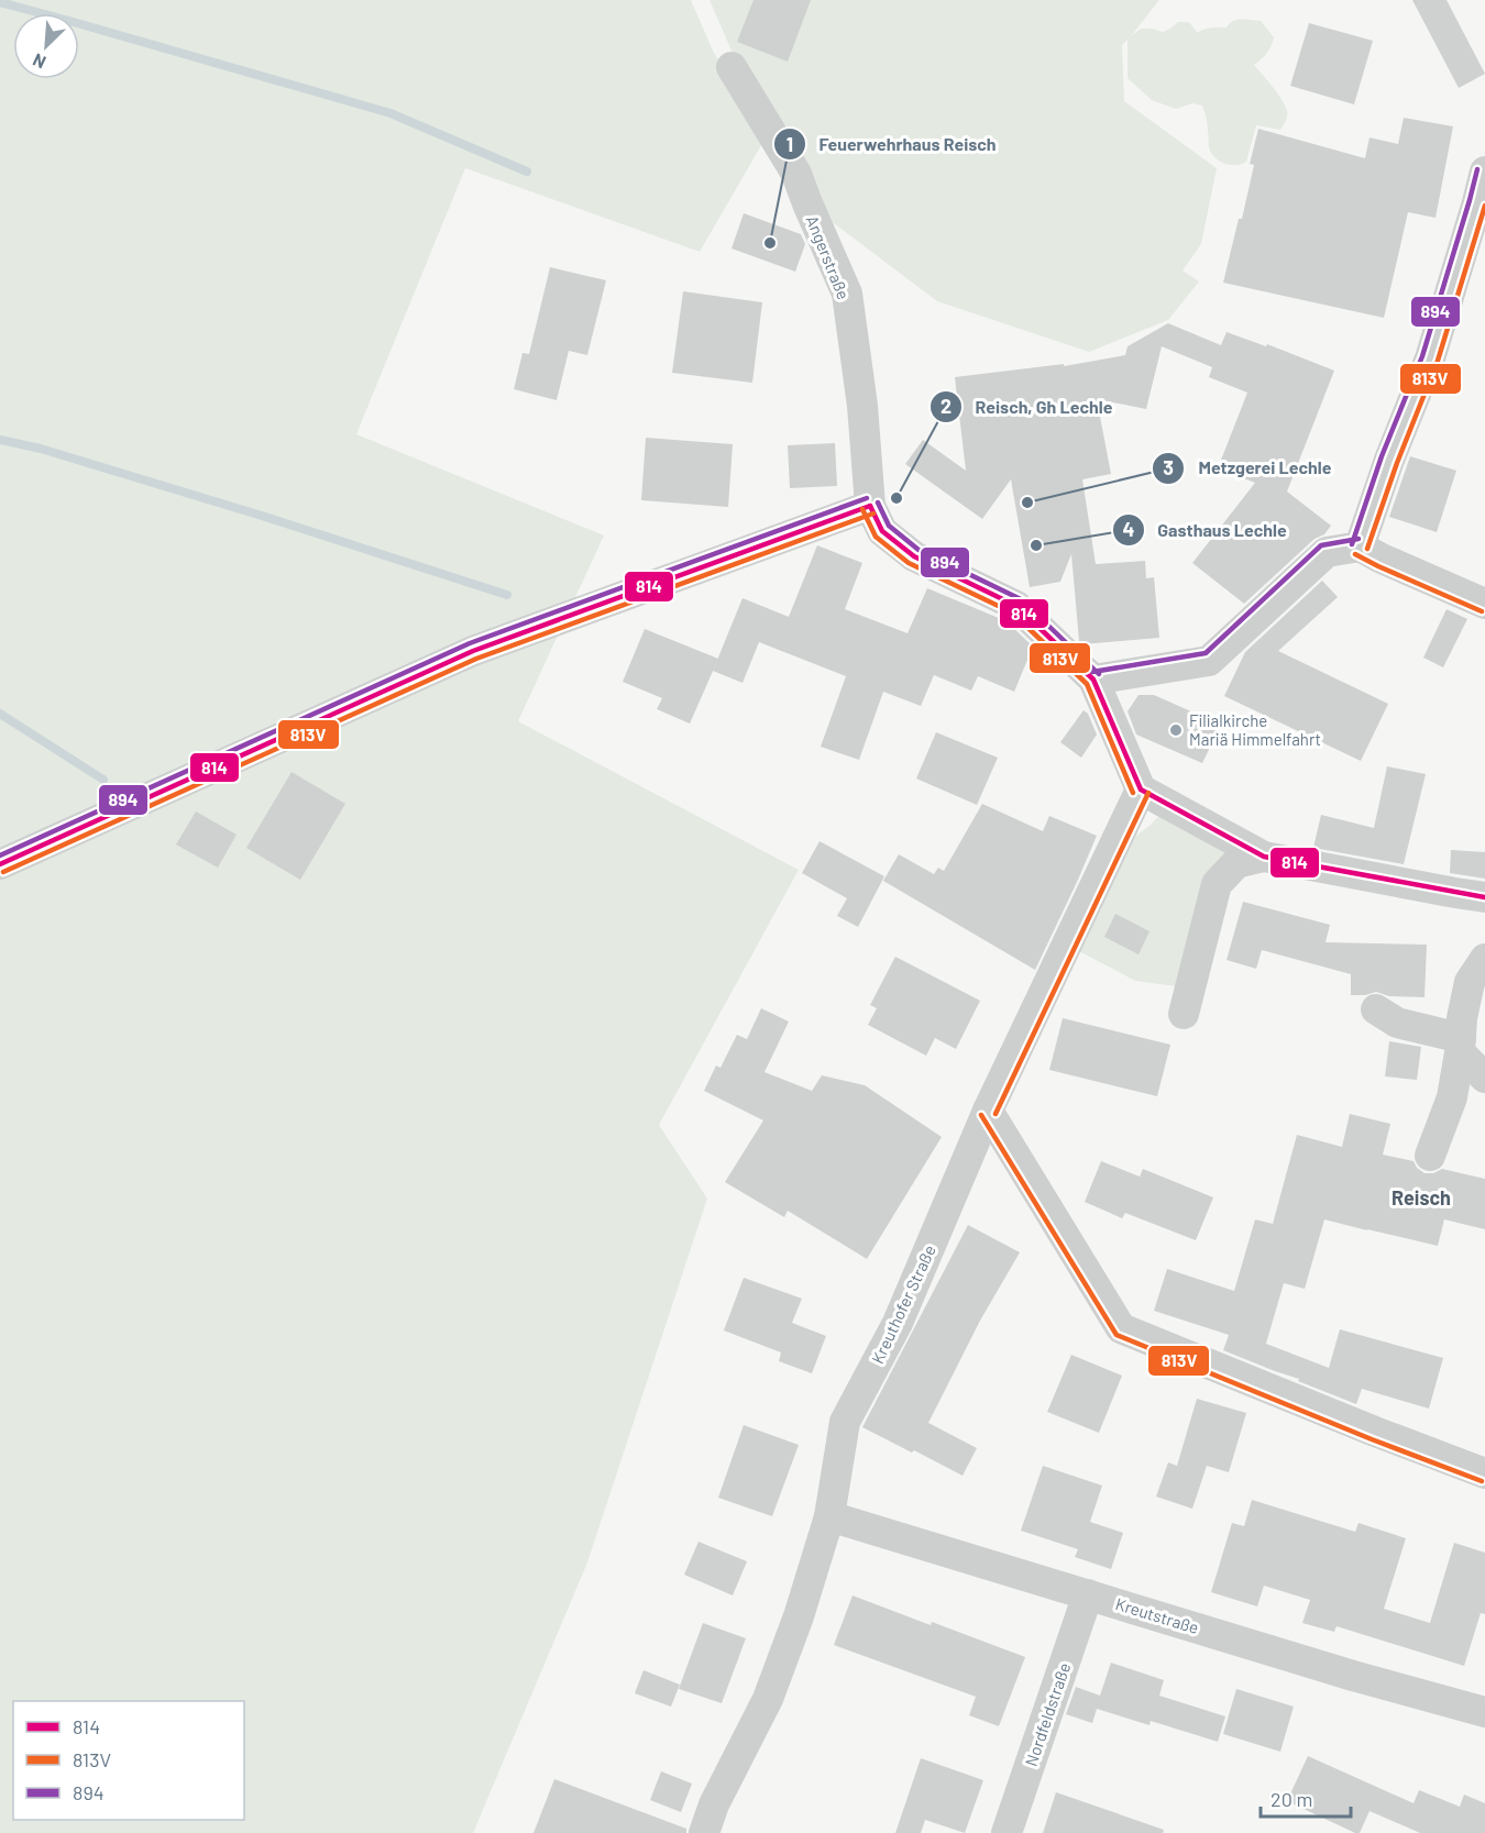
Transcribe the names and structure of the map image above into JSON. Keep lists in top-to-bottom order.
{
  "streets": {
    "street": [
      "Angerstraße",
      "Kreuthofer Straße",
      "Kreutstraße",
      "Nordfeldstraße"
    ]
  },
  "crossings": [
    ["Kreuthofer Straße", "Kreutstraße"],
    ["Kreutstraße", "Nordfeldstraße"]
  ],
  "districts": ["Reisch"],
  "places": [
    "Feuerwehrhaus Reisch",
    "Reisch, Gh Lechle",
    "Metzgerei Lechle",
    "Gasthaus Lechle",
    "Filialkirche Mariä Himmelfahrt"
  ],
  "lines": ["transit line 894", "transit line 813V", "transit line 814"],
  "legend": ["814", "813V", "894"],
  "scale_bar": "20 m",
  "north": "bottom left"
}
